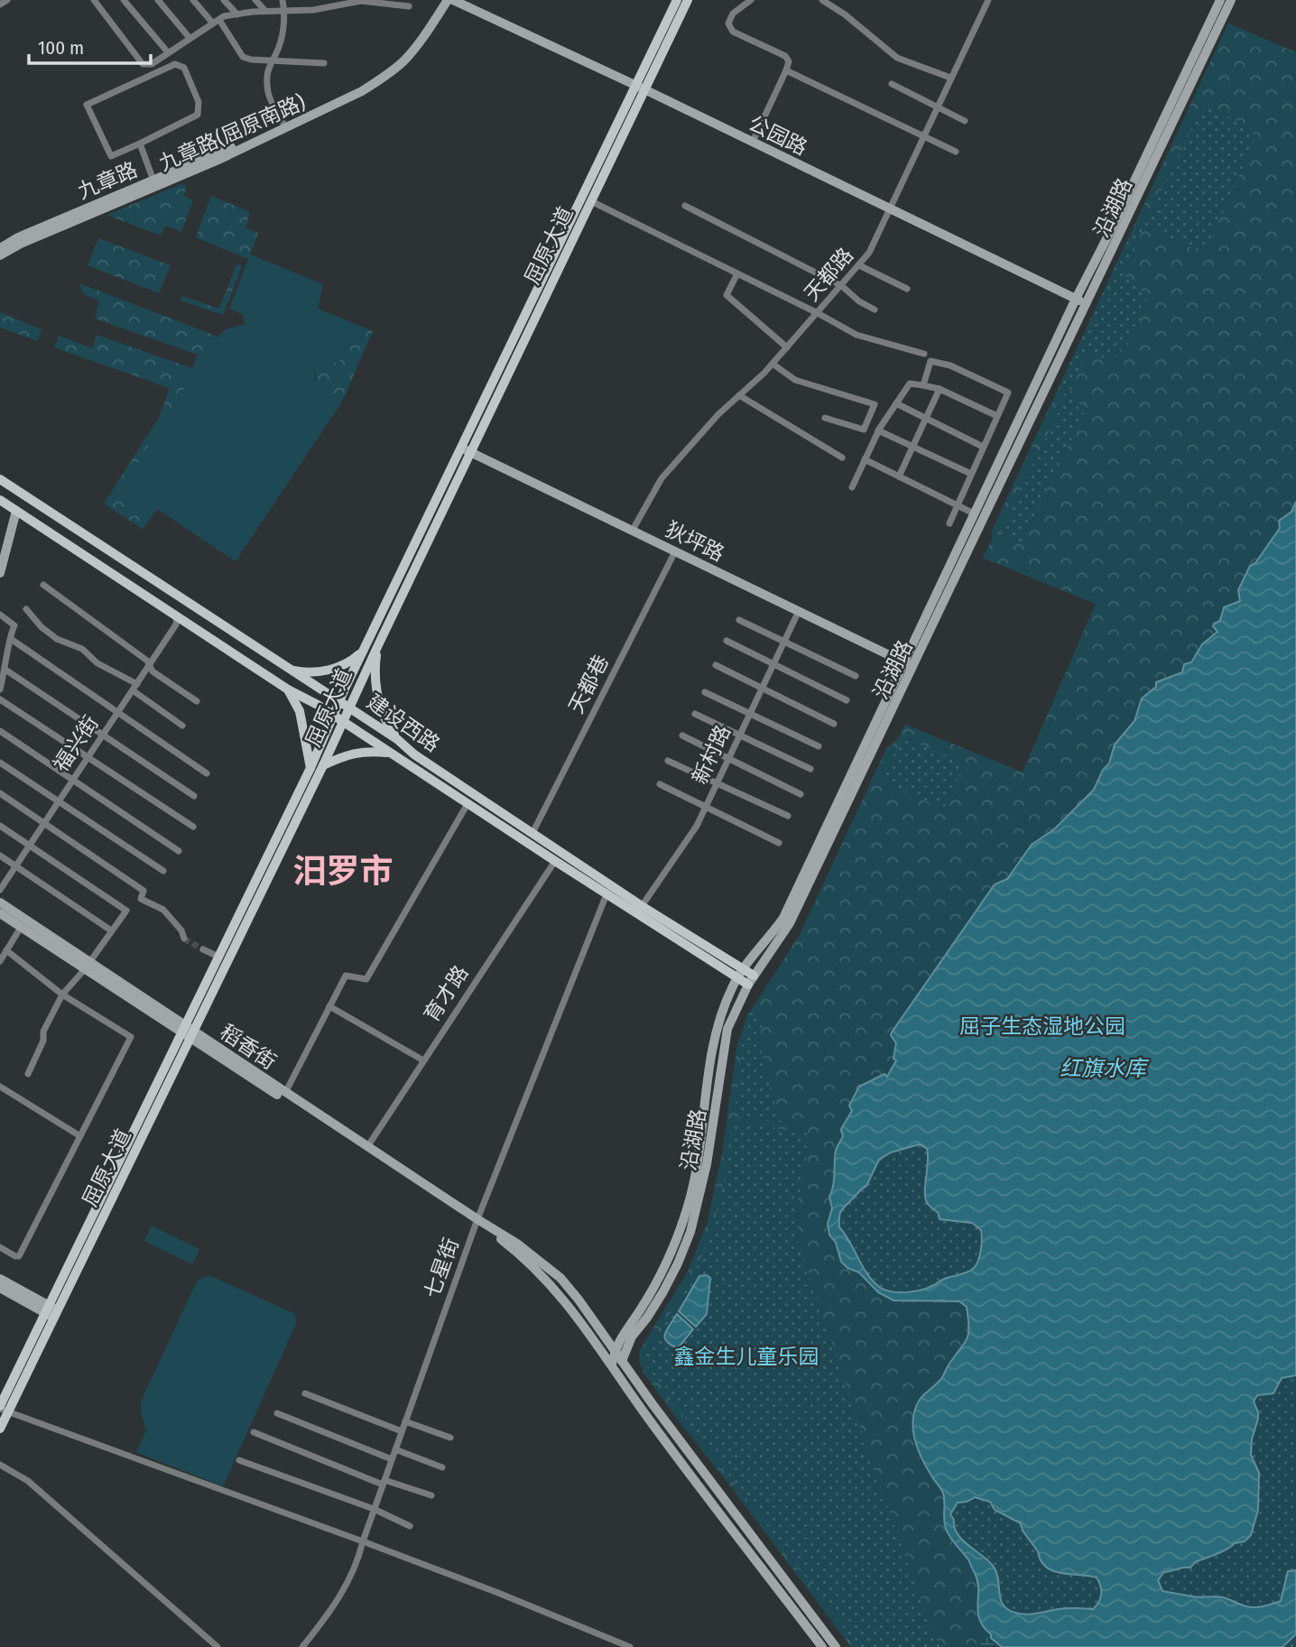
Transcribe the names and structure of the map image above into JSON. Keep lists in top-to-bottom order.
{
  "streets": {
    "main road": [
      "九章路(屈原南路)",
      "公园路",
      "九章路",
      "沿湖路",
      "屈原大道",
      "狄坪路",
      "建设西路",
      "稻香街"
    ],
    "street": [
      "天都路",
      "天都巷",
      "福兴街",
      "新村路",
      "育才路",
      "七星街"
    ]
  },
  "crossings": [
    ["公园路", "沿湖路"],
    ["公园路", "屈原大道"],
    ["公园路", "天都路"],
    ["沿湖路", "狄坪路"],
    ["沿湖路", "建设西路"],
    ["屈原大道", "狄坪路"],
    ["屈原大道", "建设西路"],
    ["屈原大道", "稻香街"],
    ["天都路", "狄坪路"],
    ["狄坪路", "天都巷"],
    ["狄坪路", "新村路"],
    ["天都巷", "建设西路"],
    ["建设西路", "福兴街"],
    ["建设西路", "新村路"],
    ["建设西路", "育才路"],
    ["建设西路", "七星街"],
    ["育才路", "稻香街"],
    ["稻香街", "七星街"]
  ],
  "districts": ["汨罗市"],
  "water": ["红旗水库"],
  "parks": ["屈子生态湿地公园", "鑫金生儿童乐园"],
  "scale_bar": "100 m"
}
